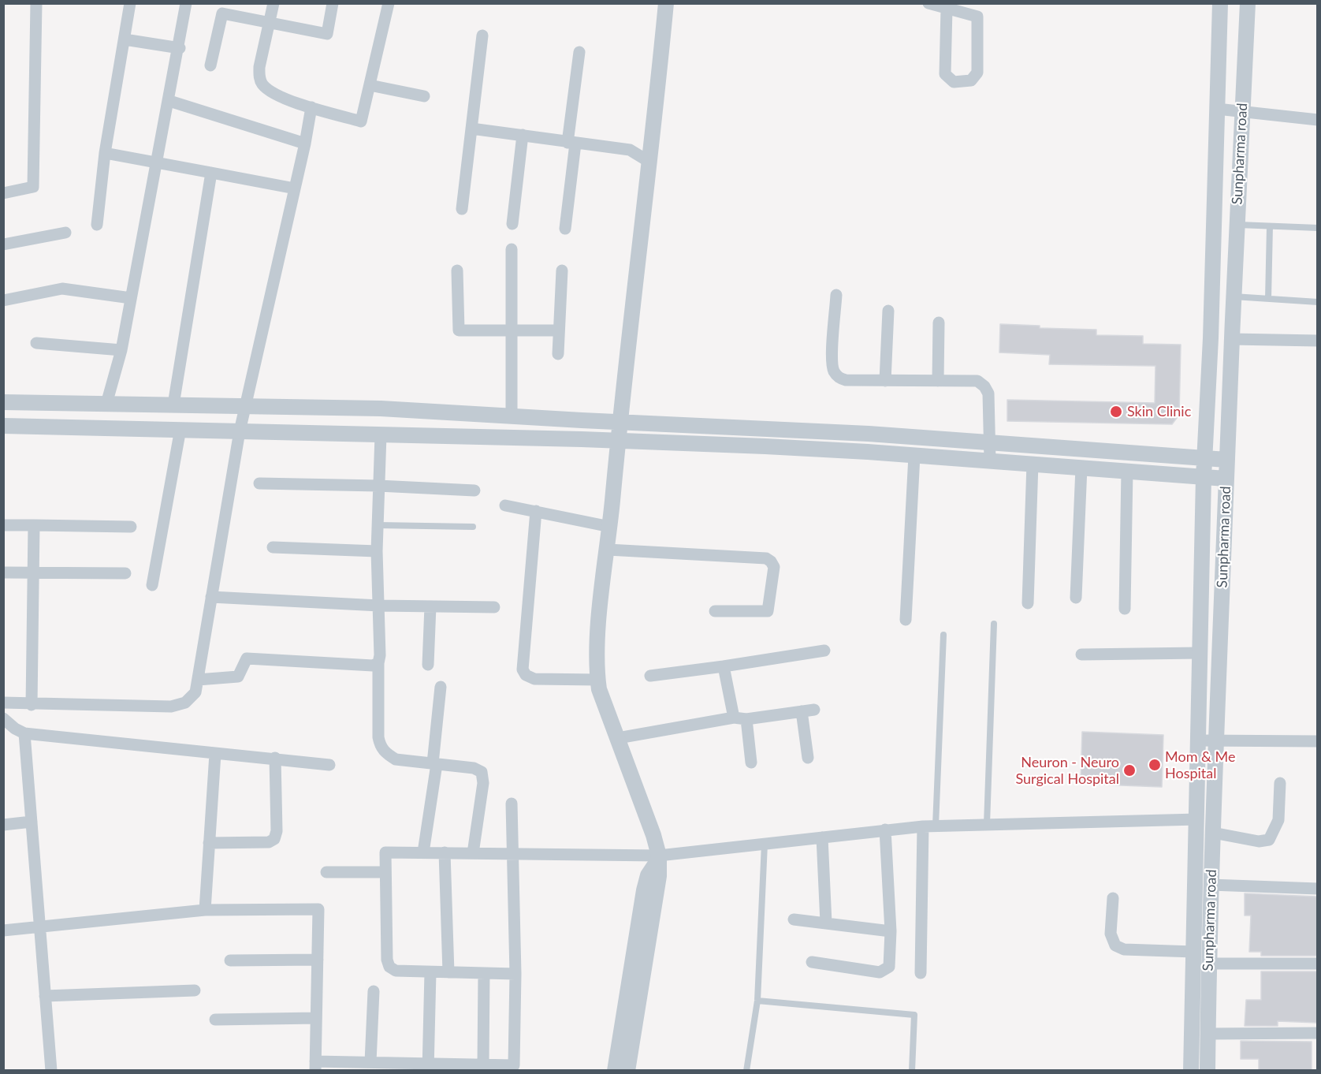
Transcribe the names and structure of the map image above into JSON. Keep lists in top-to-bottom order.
{
  "streets": {
    "street": ["Sunpharma road"]
  },
  "places": ["Skin Clinic", "Mom & Me Hospital", "Neuron - Neuro Surgical Hospital"]
}
